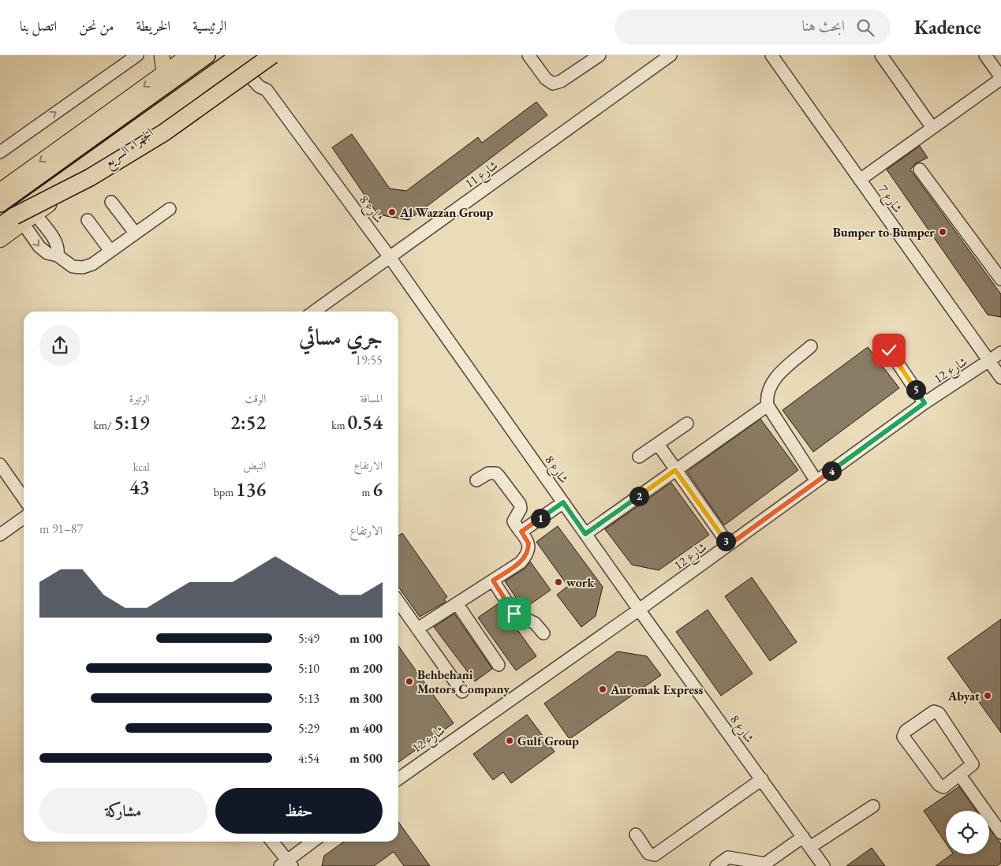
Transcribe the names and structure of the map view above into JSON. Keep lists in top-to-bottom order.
{
  "streets": {
    "highway": ["الجهراء السريع"],
    "street": [
      "شارع 11",
      "شارع 7",
      "شارع 8",
      "شارع 12"
    ]
  },
  "crossings": [
    ["الجهراء السريع", "شارع 8"],
    ["شارع 11", "شارع 8"],
    ["شارع 7", "شارع 12"],
    ["شارع 8", "شارع 12"]
  ],
  "places": [
    "Al Wazzan Group",
    "Bumper to Bumper",
    "work",
    "Behbehani Motors Company",
    "Automak Express",
    "Abyat",
    "Gulf Group"
  ],
  "page": {
    "header": "Kadence",
    "search": "ابحث هنا",
    "nav": [
      "الرئيسية",
      "الخريطة",
      "من نحن",
      "اتصل بنا"
    ],
    "heading": ["جري مسائي", "19:55"],
    "stats": [
      ["المسافة", "0.54 km"],
      ["الوقت", "2:52"],
      ["الوتيرة", "5:19 /km"],
      ["الارتفاع", "6 m"],
      ["النبض", "136 bpm"],
      ["kcal", "43"]
    ],
    "pins": [
      "5",
      "4",
      "2",
      "1",
      "3"
    ],
    "chart": ["الارتفاع", "87–91 m"],
    "list": [
      {
        "name": "100 m",
        "note": "5:49"
      },
      {
        "name": "200 m",
        "note": "5:10"
      },
      {
        "name": "300 m",
        "note": "5:13"
      },
      {
        "name": "400 m",
        "note": "5:29"
      },
      {
        "name": "500 m",
        "note": "4:54"
      }
    ],
    "buttons": ["حفظ", "مشاركة"]
  }
}
